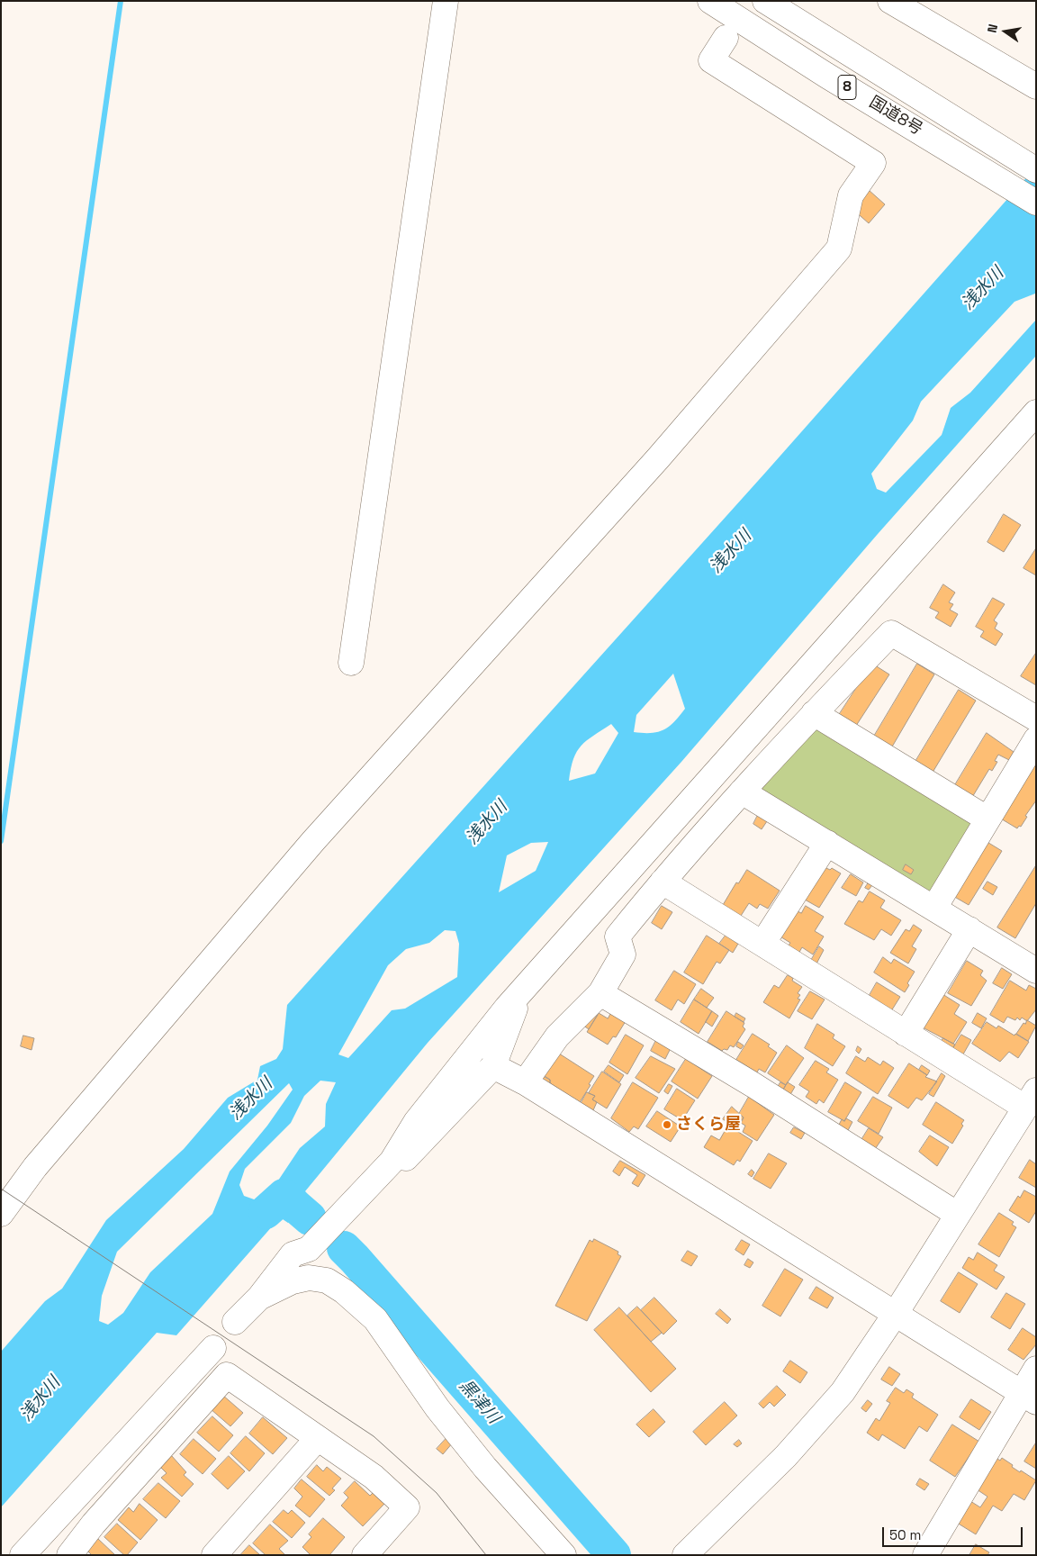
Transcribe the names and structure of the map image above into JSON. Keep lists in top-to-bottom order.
{
  "streets": {
    "main road": ["8", "国道8号"]
  },
  "water": ["浅水川", "黒津川"],
  "places": ["さくら屋"],
  "scale_bar": "50 m",
  "north": "left"
}
